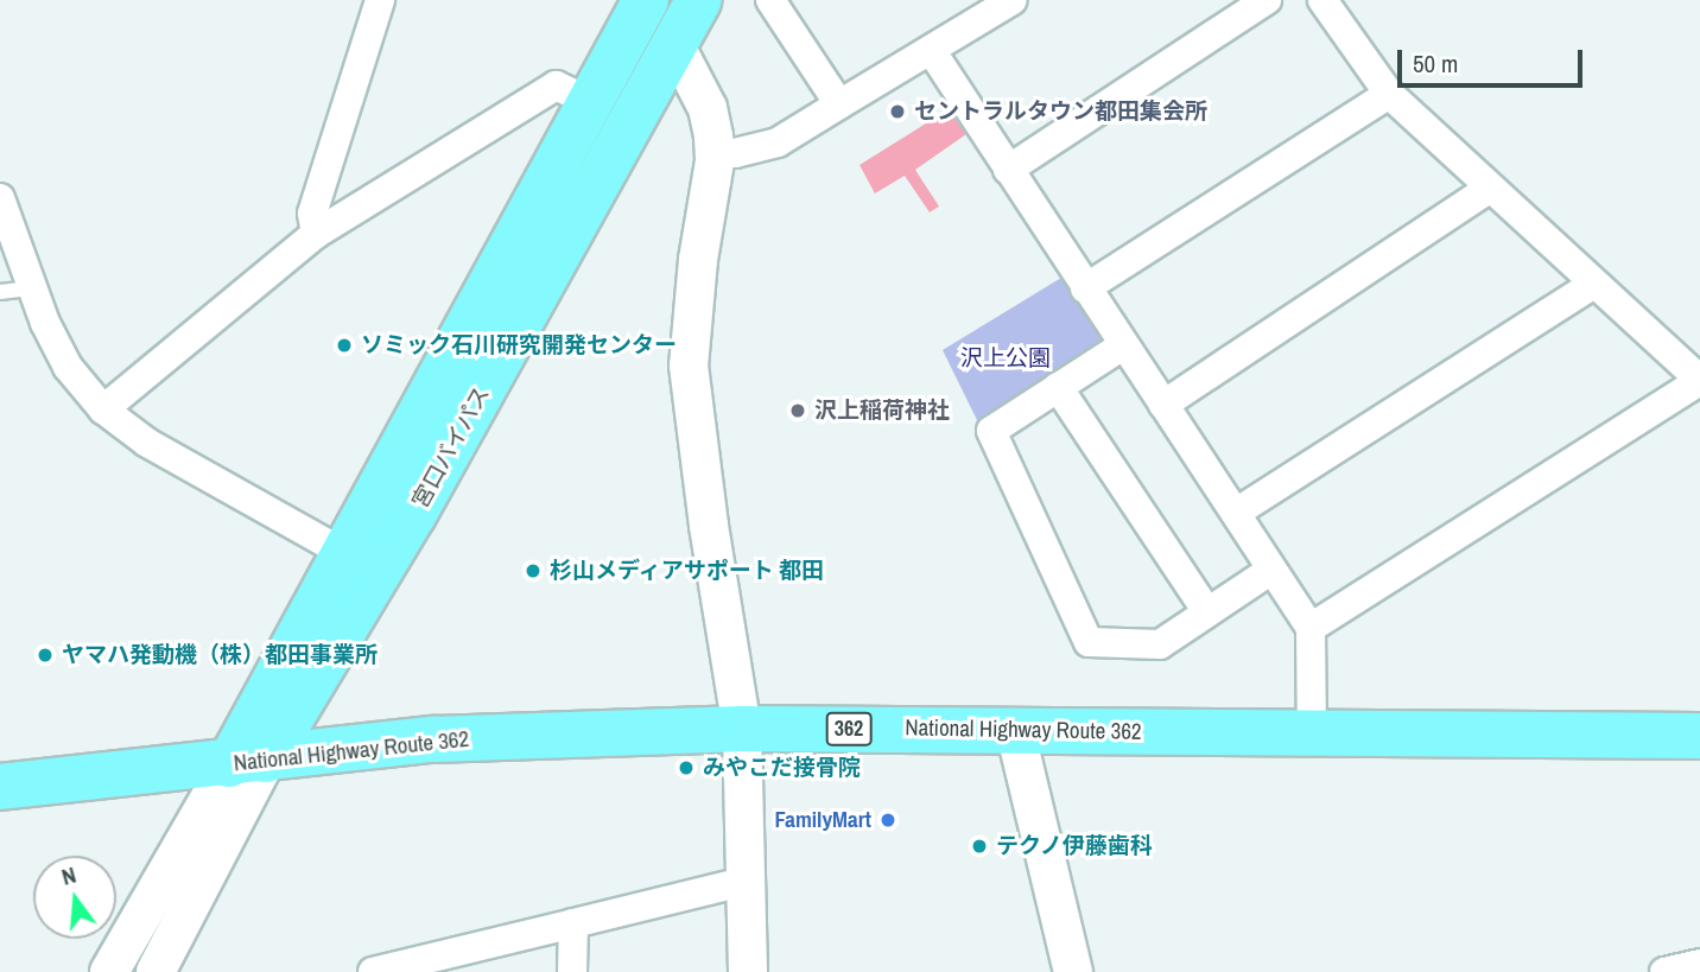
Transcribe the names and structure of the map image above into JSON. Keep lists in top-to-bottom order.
{
  "streets": {
    "highway": ["宮口バイパス", "362", "National Highway Route 362"]
  },
  "crossings": [
    ["宮口バイパス", "National Highway Route 362"]
  ],
  "parks": ["沢上公園"],
  "places": [
    "セントラルタウン都田集会所",
    "ソミック石川研究開発センター",
    "沢上稲荷神社",
    "杉山メディアサポート 都田",
    "ヤマハ発動機（株）都田事業所",
    "みやこだ接骨院",
    "FamilyMart",
    "テクノ伊藤歯科"
  ],
  "scale_bar": "50 m",
  "north": "top"
}
